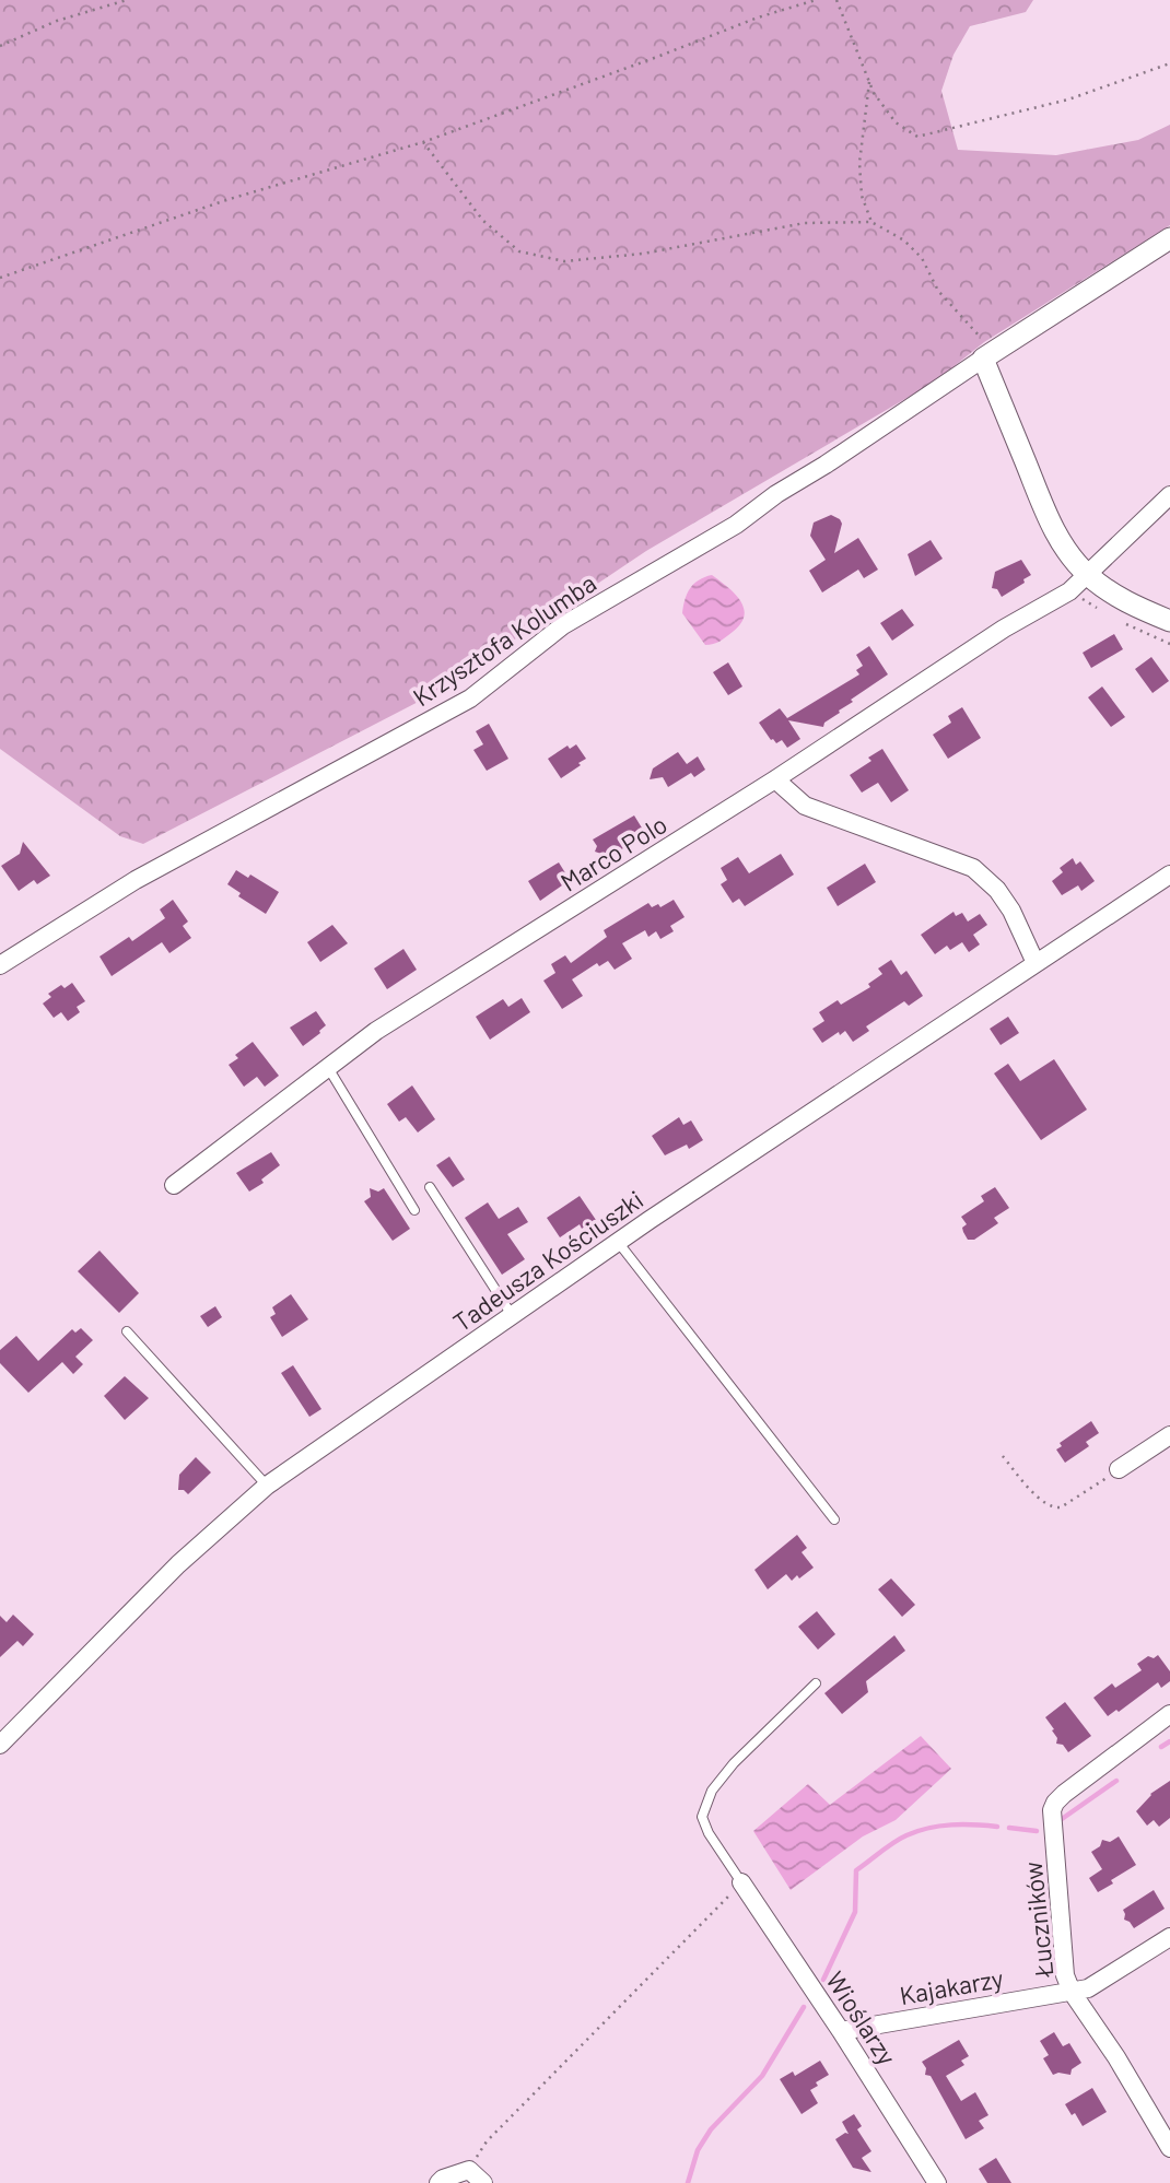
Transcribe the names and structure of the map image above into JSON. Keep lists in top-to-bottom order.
{
  "streets": {
    "street": [
      "Krzysztofa Kolumba",
      "Marco Polo",
      "Tadeusza Kościuszki",
      "Łuczników",
      "Kajakarzy",
      "Wioślarzy"
    ]
  },
  "crossings": [
    ["Łuczników", "Kajakarzy"],
    ["Kajakarzy", "Wioślarzy"]
  ]
}
